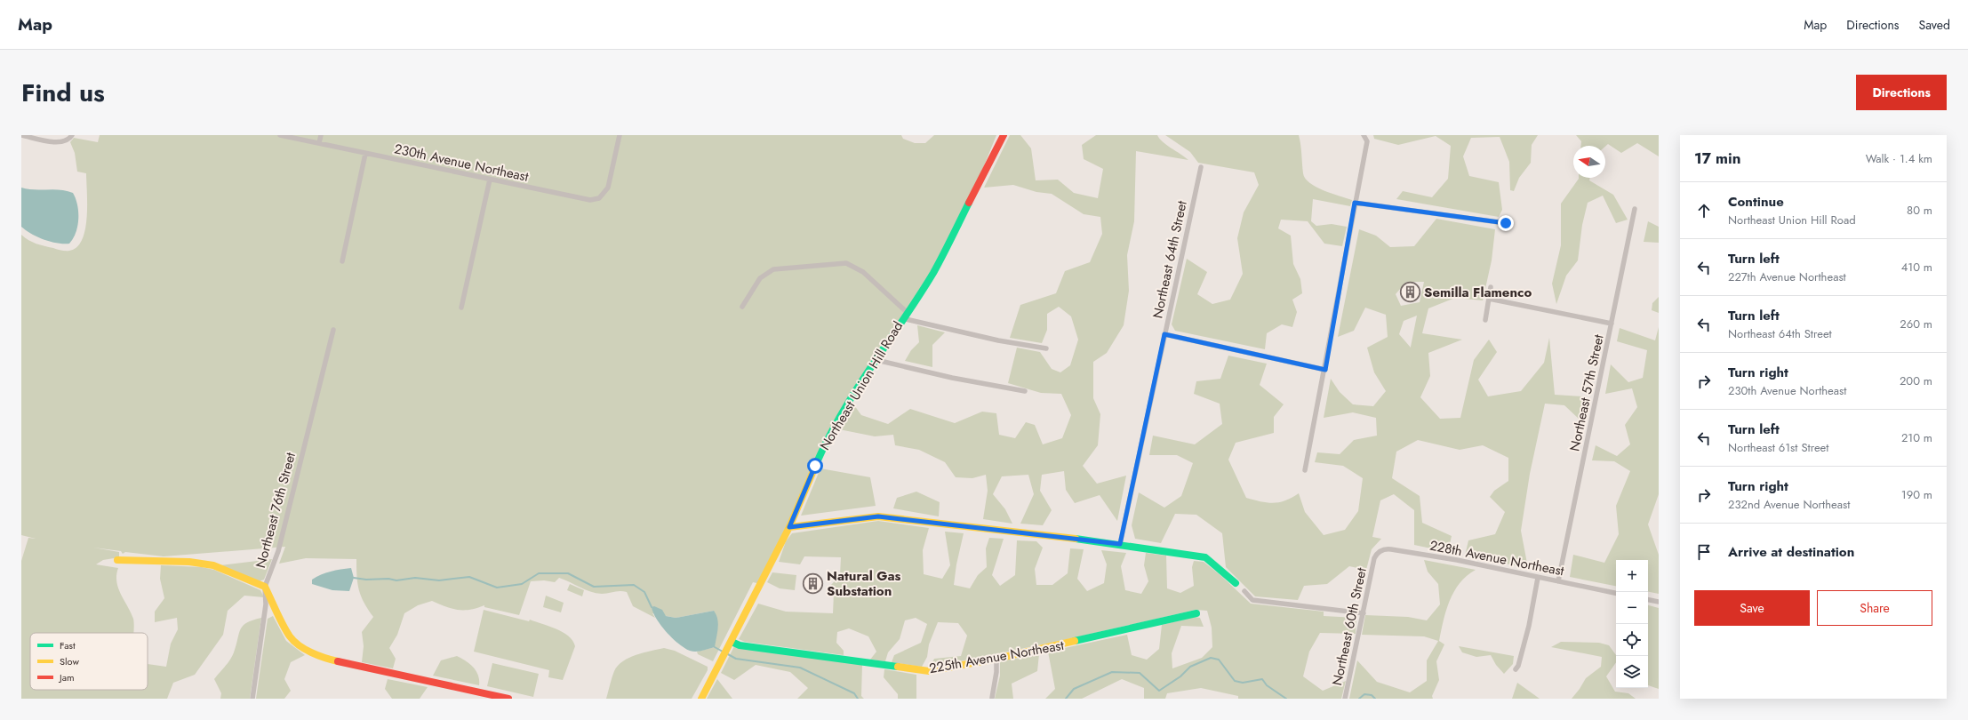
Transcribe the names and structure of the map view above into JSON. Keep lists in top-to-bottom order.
{
  "streets": {
    "street": [
      "230th Avenue Northeast",
      "Northeast 64th Street",
      "Northeast Union Hill Road",
      "Northeast 57th Street",
      "Northeast 76th Street",
      "228th Avenue Northeast",
      "Northeast 60th Street",
      "225th Avenue Northeast"
    ]
  },
  "crossings": [
    ["Northeast Union Hill Road", "225th Avenue Northeast"],
    ["Northeast 57th Street", "228th Avenue Northeast"],
    ["228th Avenue Northeast", "Northeast 60th Street"]
  ],
  "places": {
    "building": ["Semilla Flamenco", "Natural Gas Substation"]
  },
  "legend": ["Fast", "Slow", "Jam"],
  "north": "left",
  "page": {
    "header": "Map",
    "nav": ["Map", "Directions", "Saved"],
    "title": "Find us",
    "buttons": [
      "Directions",
      ["Save", "Share"]
    ],
    "heading": ["17 min", "Walk · 1.4 km"],
    "list": [
      ["Continue", "Northeast Union Hill Road", "80 m"],
      ["Turn left", "227th Avenue Northeast", "410 m"],
      ["Turn left", "Northeast 64th Street", "260 m"],
      ["Turn right", "230th Avenue Northeast", "200 m"],
      ["Turn left", "Northeast 61st Street", "210 m"],
      ["Turn right", "232nd Avenue Northeast", "190 m"],
      "Arrive at destination"
    ],
    "map_buttons": ["+", "−"]
  }
}
